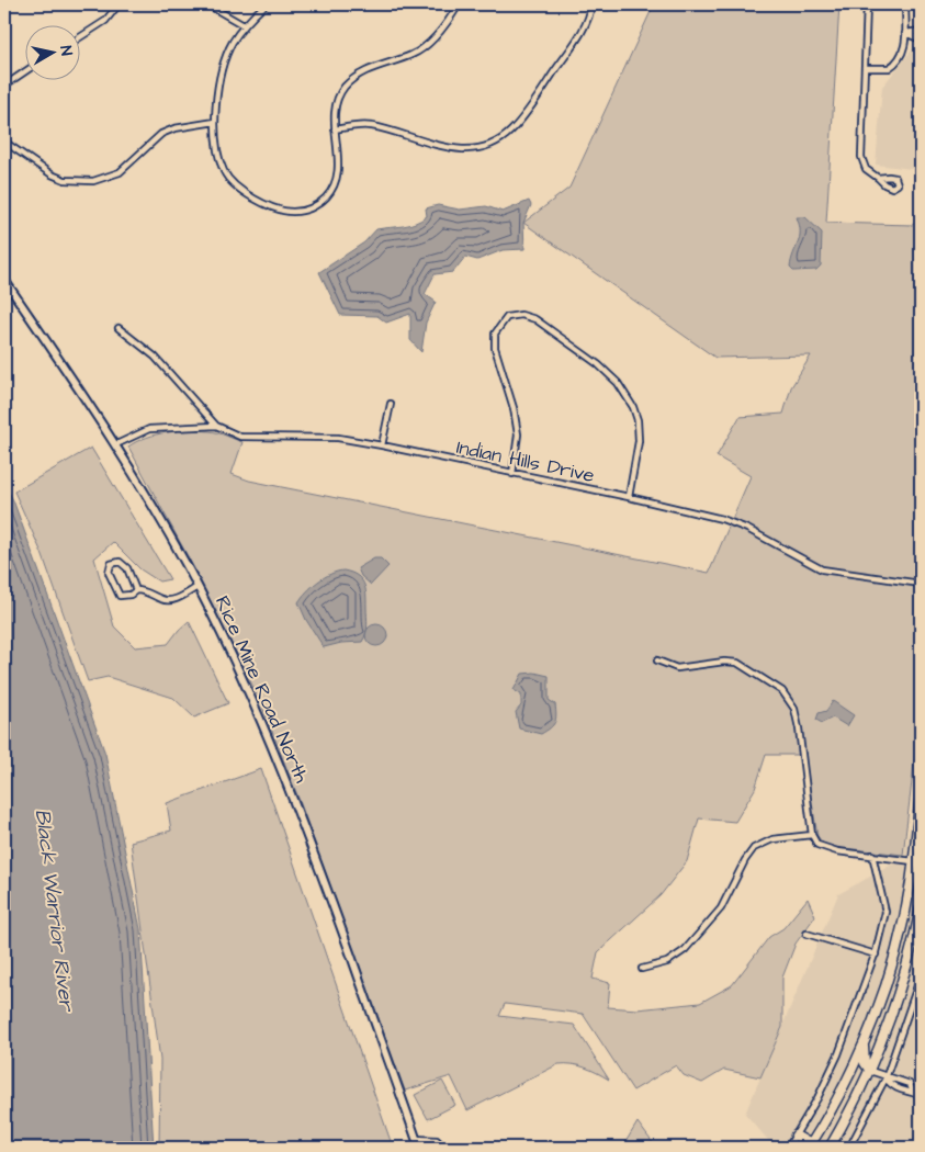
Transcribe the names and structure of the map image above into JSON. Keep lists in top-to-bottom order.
{
  "streets": {
    "main road": ["Rice Mine Road North"],
    "street": ["Indian Hills Drive"]
  },
  "crossings": [
    ["Indian Hills Drive", "Rice Mine Road North"]
  ],
  "water": ["Black Warrior River"],
  "north": "right"
}
